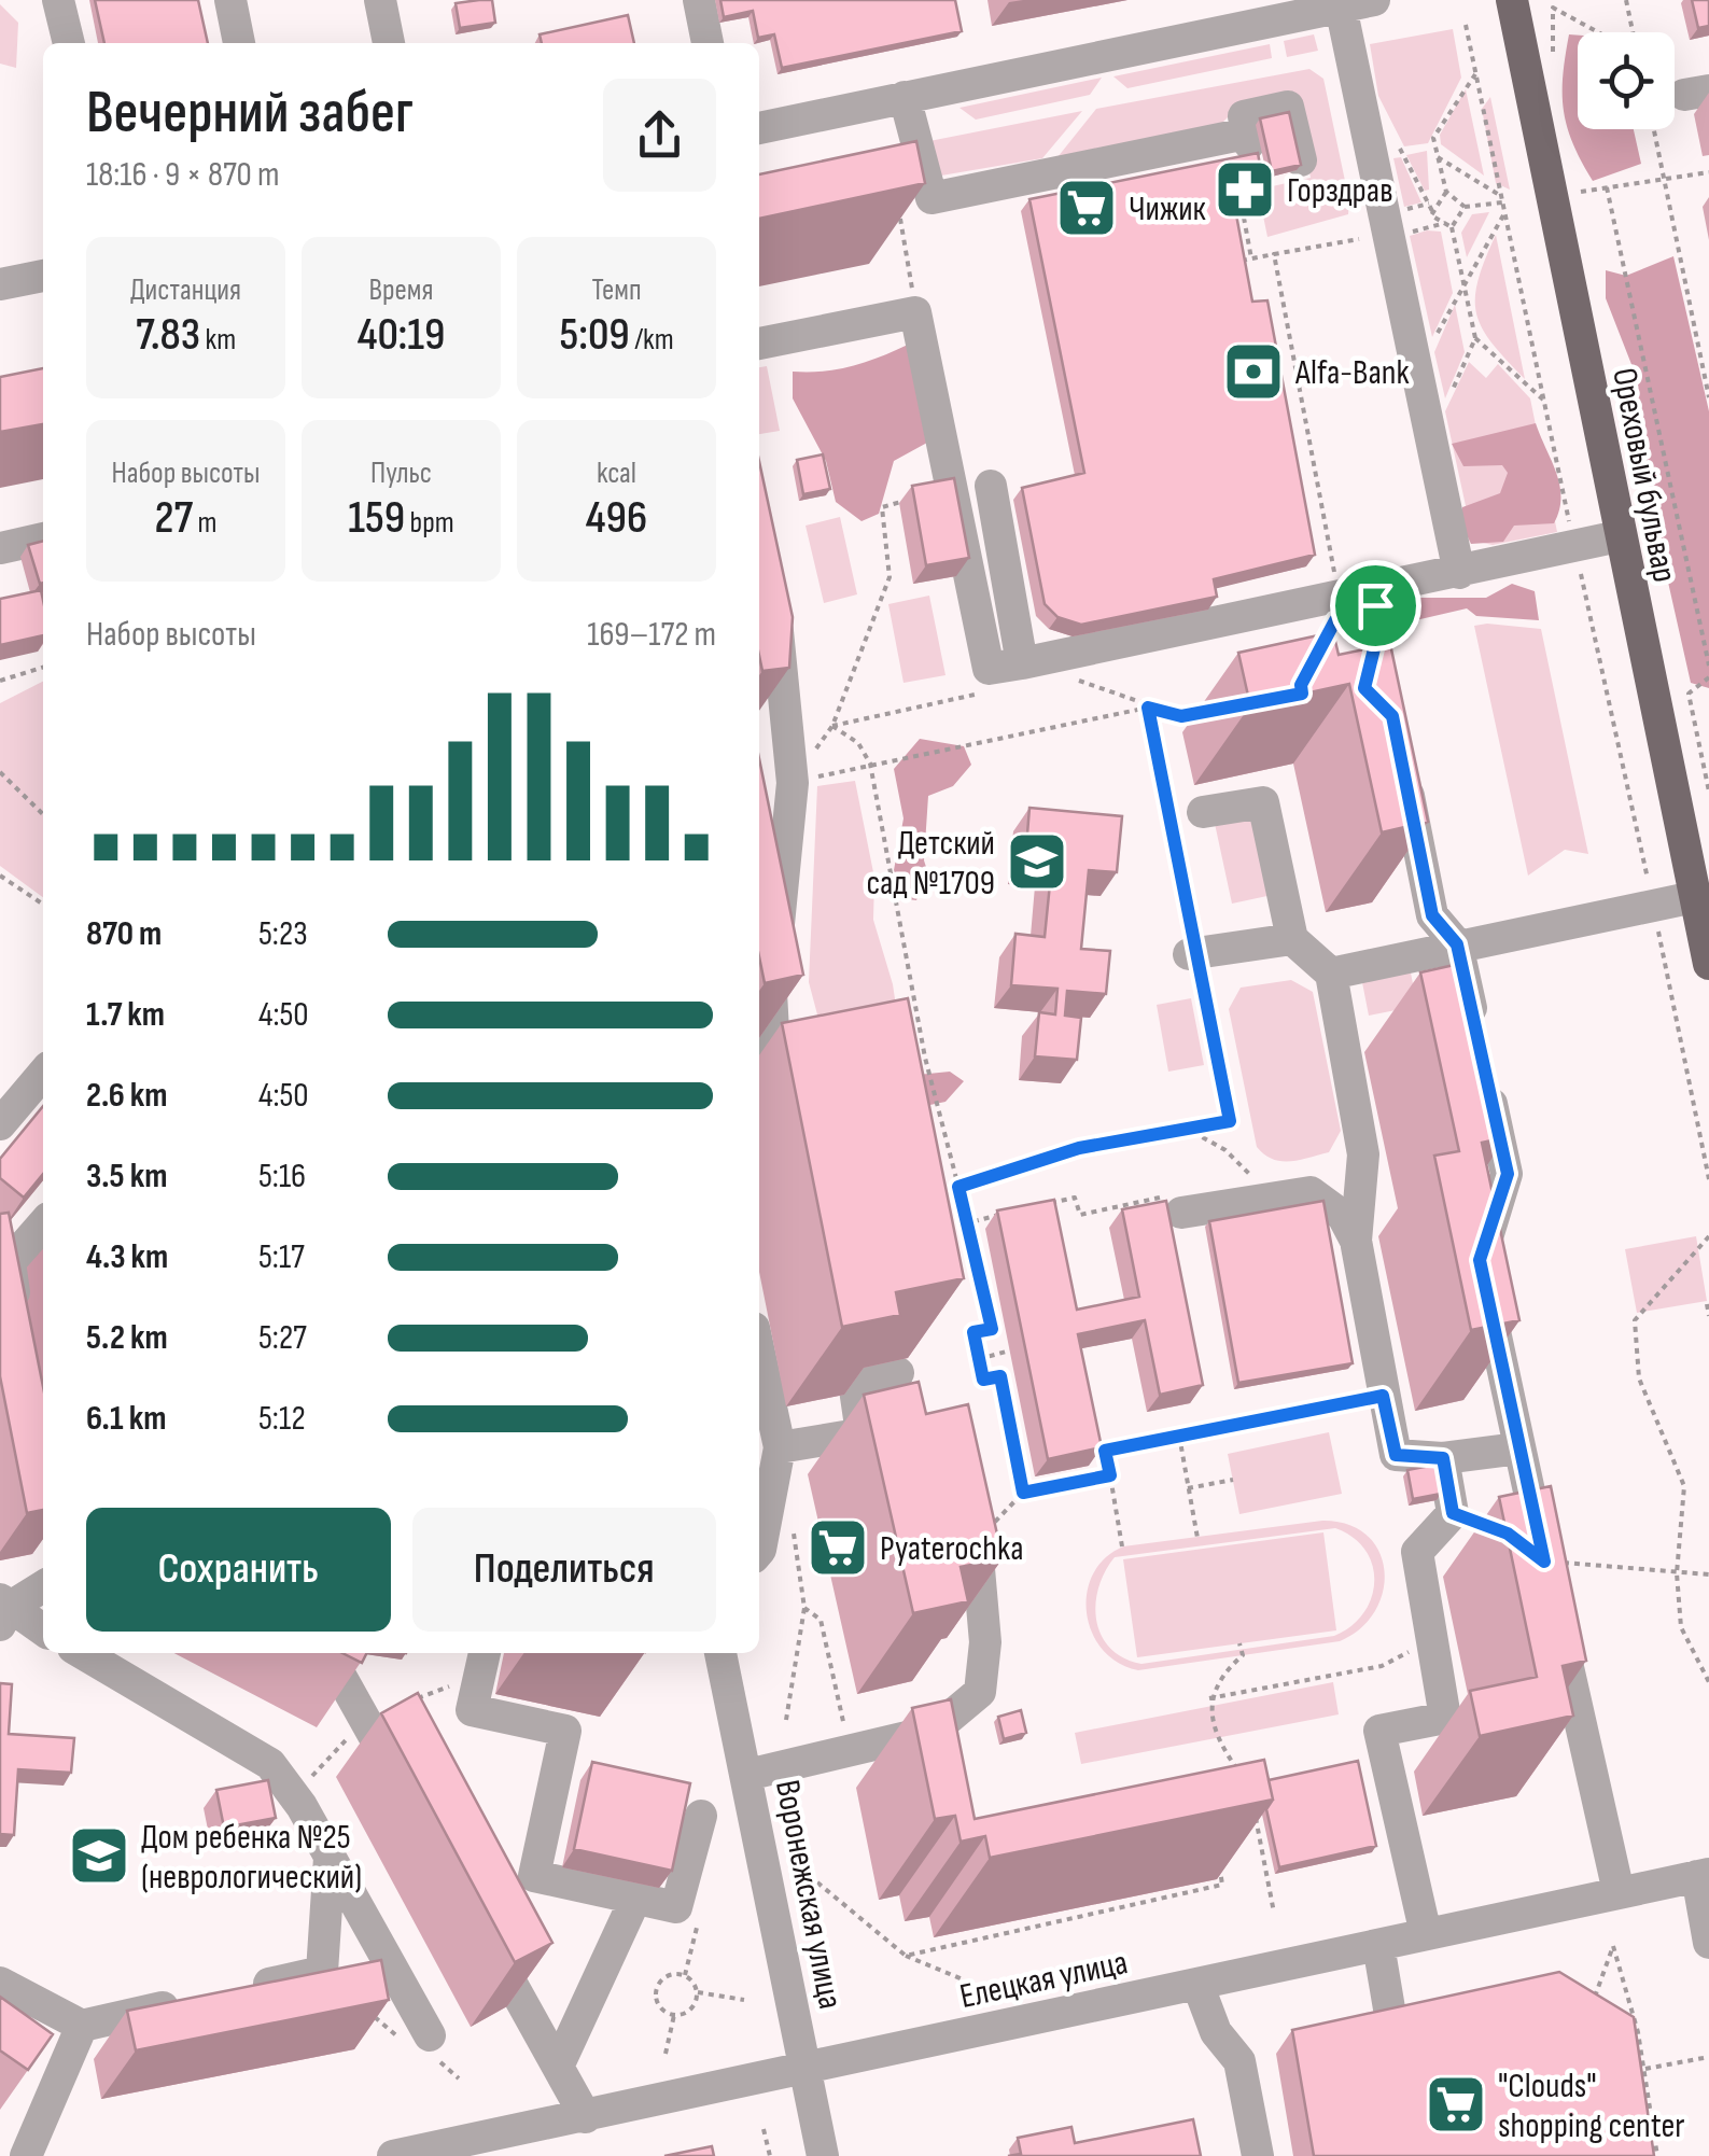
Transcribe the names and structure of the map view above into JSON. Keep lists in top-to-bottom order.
{
  "streets": {
    "main road": ["Ореховый бульвар"],
    "street": ["Воронежская улица", "Елецкая улица"]
  },
  "crossings": [
    ["Воронежская улица", "Елецкая улица"]
  ],
  "places": {
    "pharmacy": ["Горздрав"],
    "supermarket": ["Чижик", "Pyaterochka", "\"Clouds\" shopping center"],
    "bank": ["Alfa-Bank"],
    "school or university": ["Детский сад №1709", "Дом ребенка №25 (неврологический)"]
  },
  "page": {
    "heading": ["Вечерний забег", "18:16 · 9 × 870 m"],
    "stats": [
      ["Дистанция", "7.83 km"],
      ["Время", "40:19"],
      ["Темп", "5:09 /km"],
      ["Набор высоты", "27 m"],
      ["Пульс", "159 bpm"],
      ["kcal", "496"]
    ],
    "chart": ["Набор высоты", "169–172 m"],
    "list": [
      {
        "name": "870 m",
        "note": "5:23"
      },
      {
        "name": "1.7 km",
        "note": "4:50"
      },
      {
        "name": "2.6 km",
        "note": "4:50"
      },
      {
        "name": "3.5 km",
        "note": "5:16"
      },
      {
        "name": "4.3 km",
        "note": "5:17"
      },
      {
        "name": "5.2 km",
        "note": "5:27"
      },
      {
        "name": "6.1 km",
        "note": "5:12"
      }
    ],
    "buttons": ["Сохранить", "Поделиться"]
  }
}
